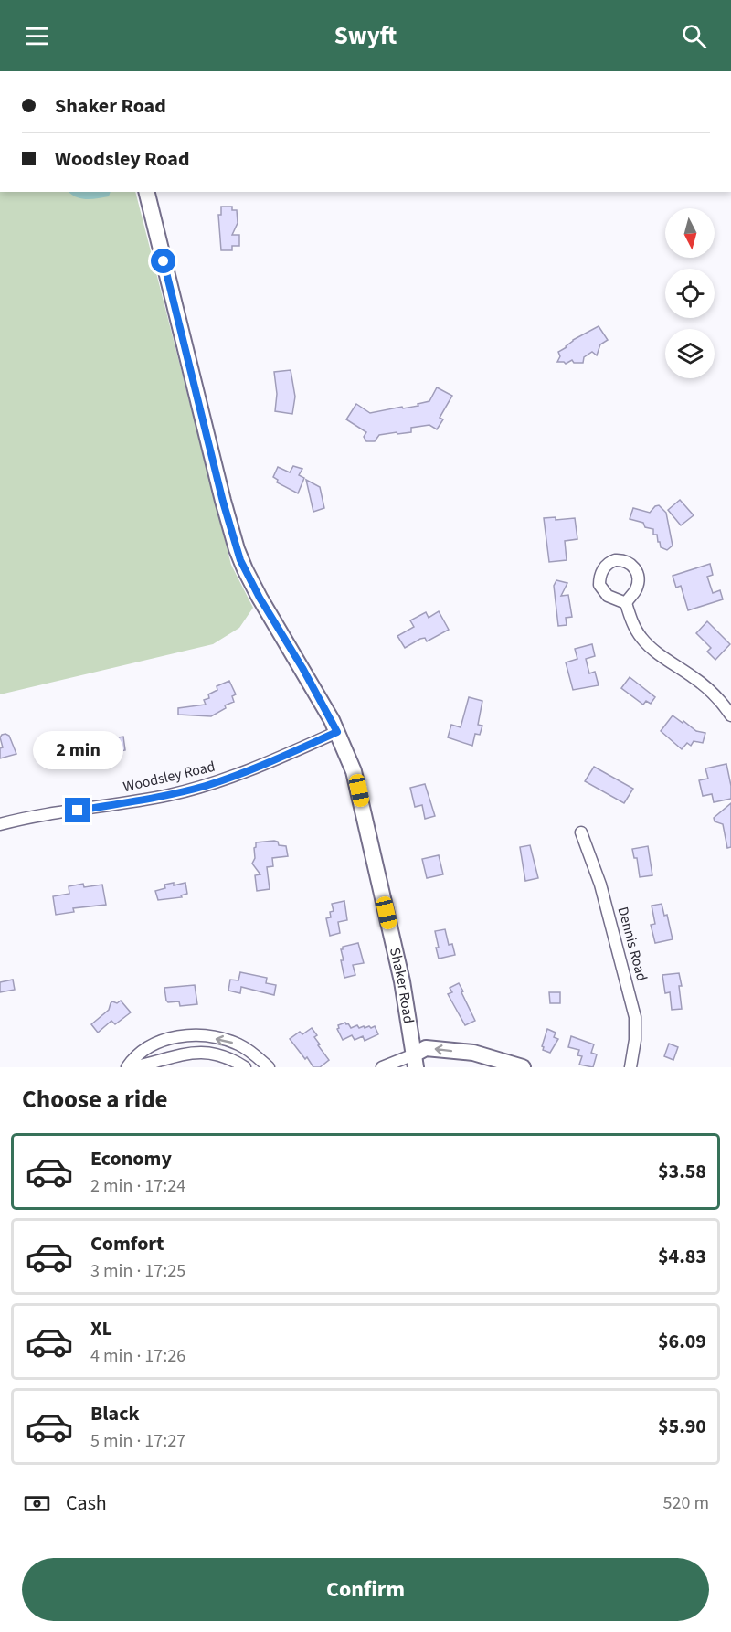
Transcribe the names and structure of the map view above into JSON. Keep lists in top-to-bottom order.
{
  "streets": {
    "main road": ["Shaker Road"],
    "street": ["Woodsley Road", "Dennis Road"]
  },
  "crossings": [
    ["Woodsley Road", "Shaker Road"]
  ],
  "north": "bottom",
  "page": {
    "header": "Swyft",
    "banner": ["Shaker Road", "Woodsley Road"],
    "bubble": "2 min",
    "heading": "Choose a ride",
    "list": [
      {
        "name": "Economy",
        "note": "2 min · 17:24",
        "value": "$3.58"
      },
      {
        "name": "Comfort",
        "note": "3 min · 17:25",
        "value": "$4.83"
      },
      {
        "name": "XL",
        "note": "4 min · 17:26",
        "value": "$6.09"
      },
      {
        "name": "Black",
        "note": "5 min · 17:27",
        "value": "$5.90"
      }
    ],
    "pay": ["Cash", "520 m"],
    "buttons": "Confirm"
  }
}
